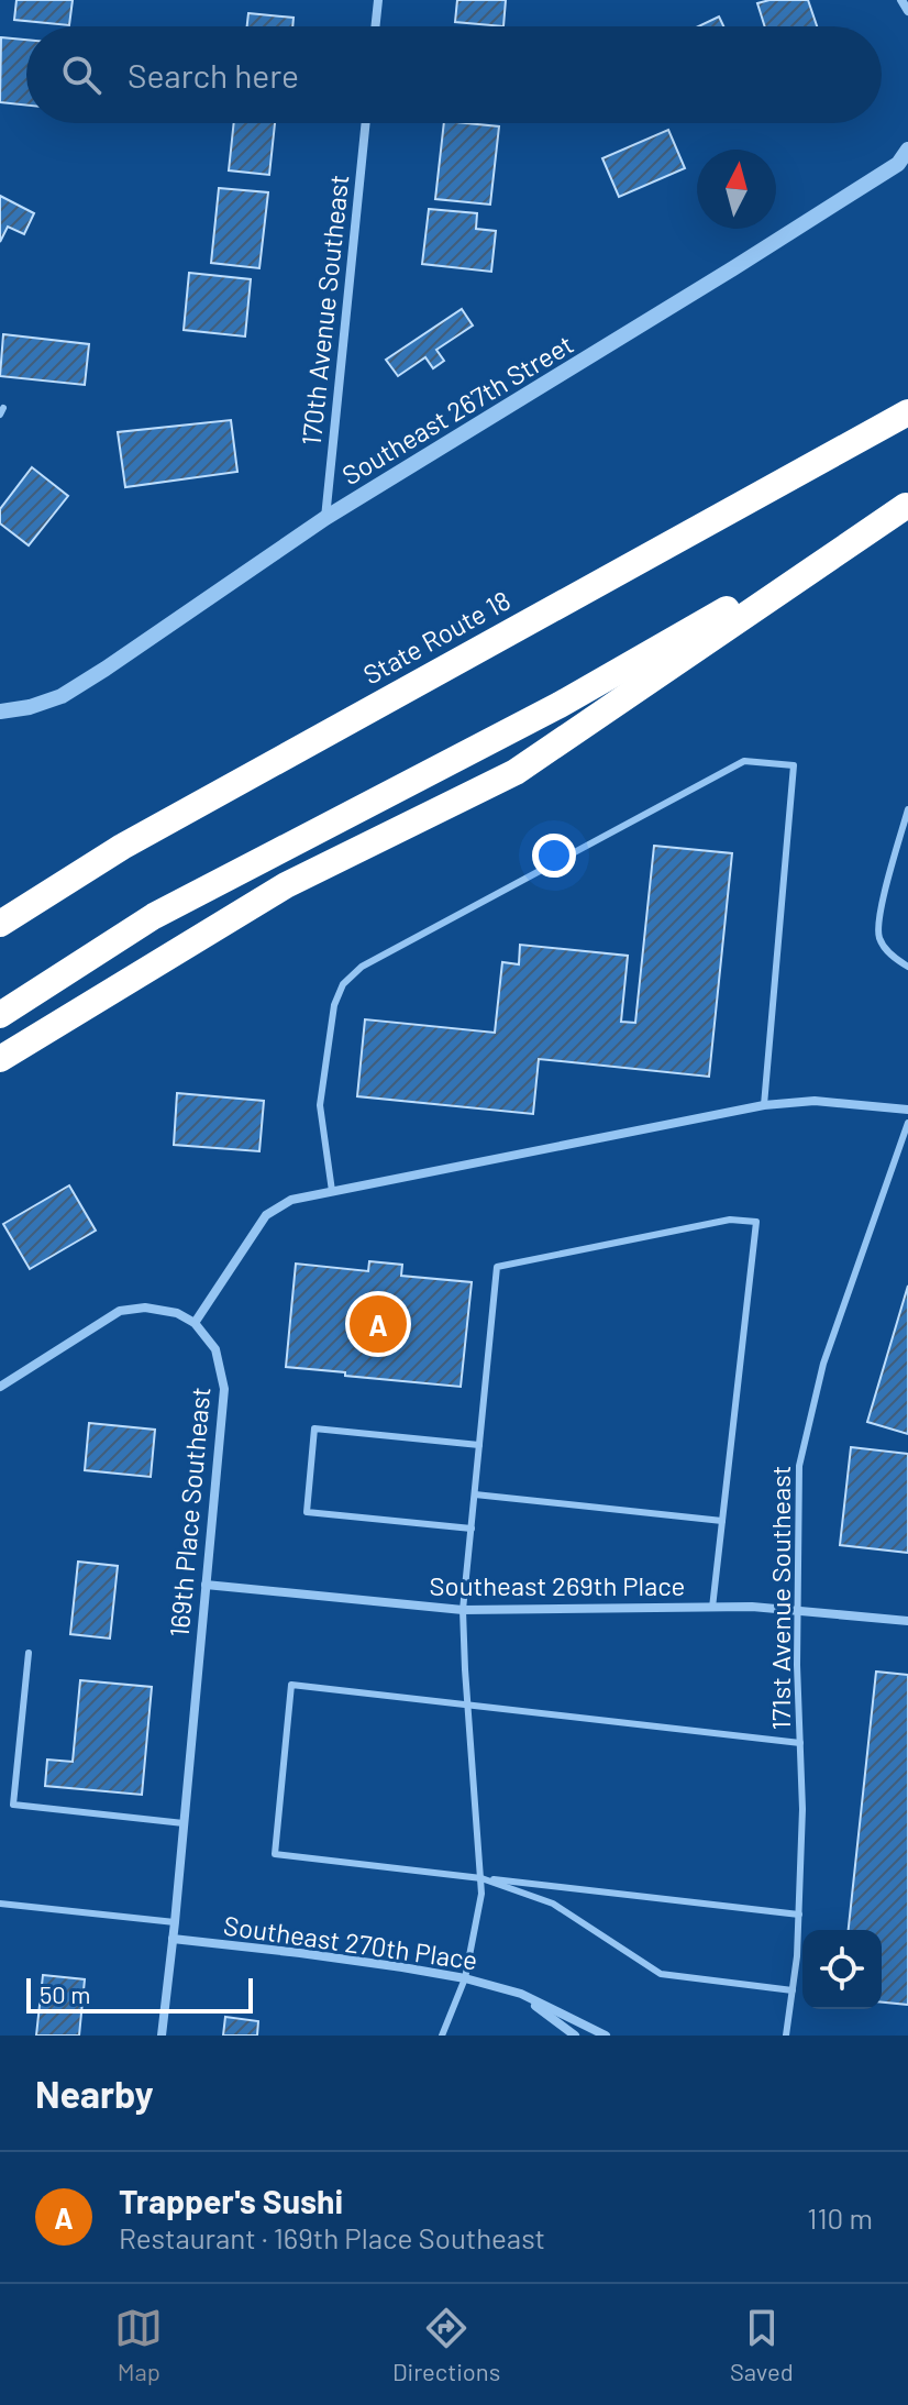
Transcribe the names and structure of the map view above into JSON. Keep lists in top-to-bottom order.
{
  "streets": {
    "highway": ["State Route 18"],
    "street": [
      "170th Avenue Southeast",
      "Southeast 267th Street",
      "169th Place Southeast",
      "Southeast 269th Place",
      "Southeast 270th Place"
    ],
    "lane": ["171st Avenue Southeast"]
  },
  "crossings": [
    ["170th Avenue Southeast", "Southeast 267th Street"],
    ["169th Place Southeast", "Southeast 269th Place"],
    ["169th Place Southeast", "Southeast 270th Place"],
    ["Southeast 269th Place", "171st Avenue Southeast"]
  ],
  "scale_bar": "50 m",
  "north": "top",
  "page": {
    "search": "Search here",
    "pins": "A",
    "scale": "50 m",
    "heading": "Nearby",
    "list": [
      {
        "mark": "A",
        "name": "Trapper's Sushi",
        "note": "Restaurant · 169th Place Southeast",
        "value": "110 m"
      }
    ],
    "nav": ["Map", "Directions", "Saved"]
  }
}
